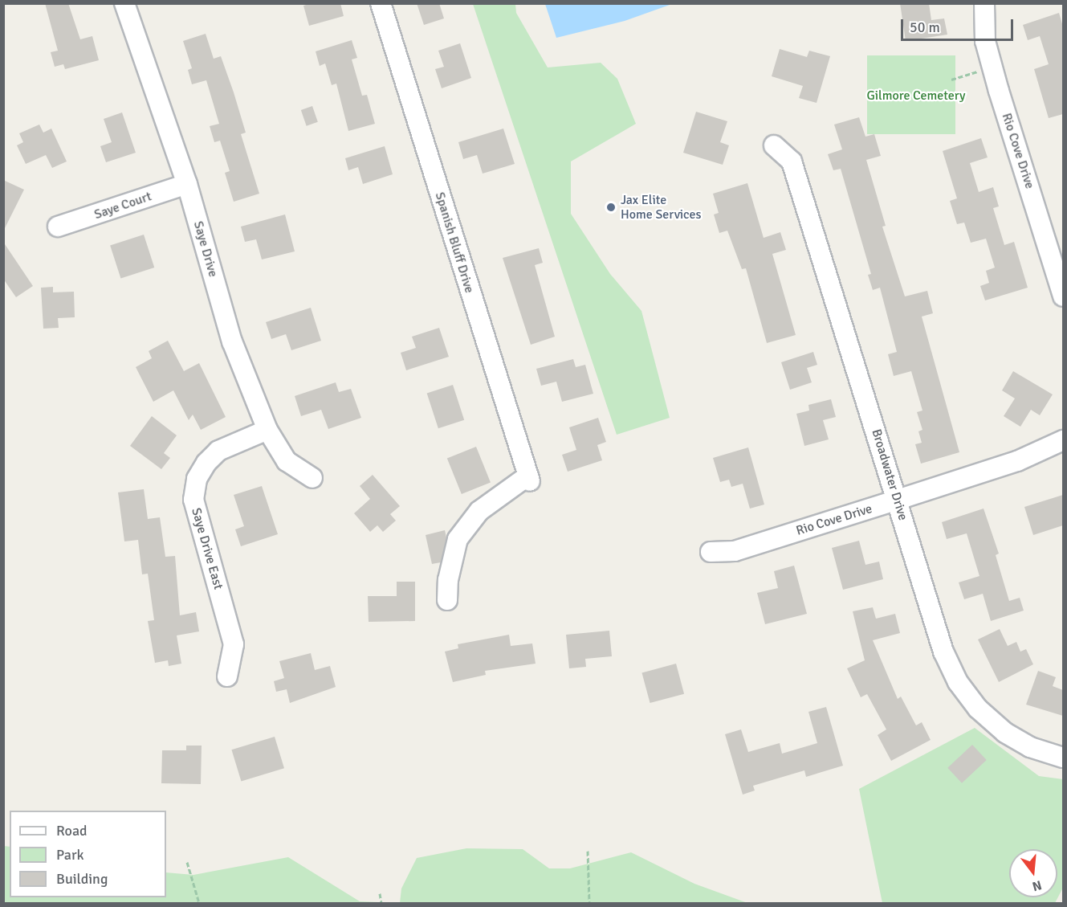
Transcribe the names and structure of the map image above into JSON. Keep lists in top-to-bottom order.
{
  "streets": {
    "street": [
      "Rio Cove Drive",
      "Saye Court",
      "Spanish Bluff Drive",
      "Saye Drive",
      "Broadwater Drive",
      "Saye Drive East"
    ]
  },
  "crossings": [
    ["Rio Cove Drive", "Broadwater Drive"],
    ["Saye Court", "Saye Drive"],
    ["Saye Drive", "Saye Drive East"]
  ],
  "parks": ["Gilmore Cemetery"],
  "places": ["Jax Elite Home Services"],
  "legend": ["Road", "Park", "Building"],
  "scale_bar": "50 m",
  "north": "bottom"
}
